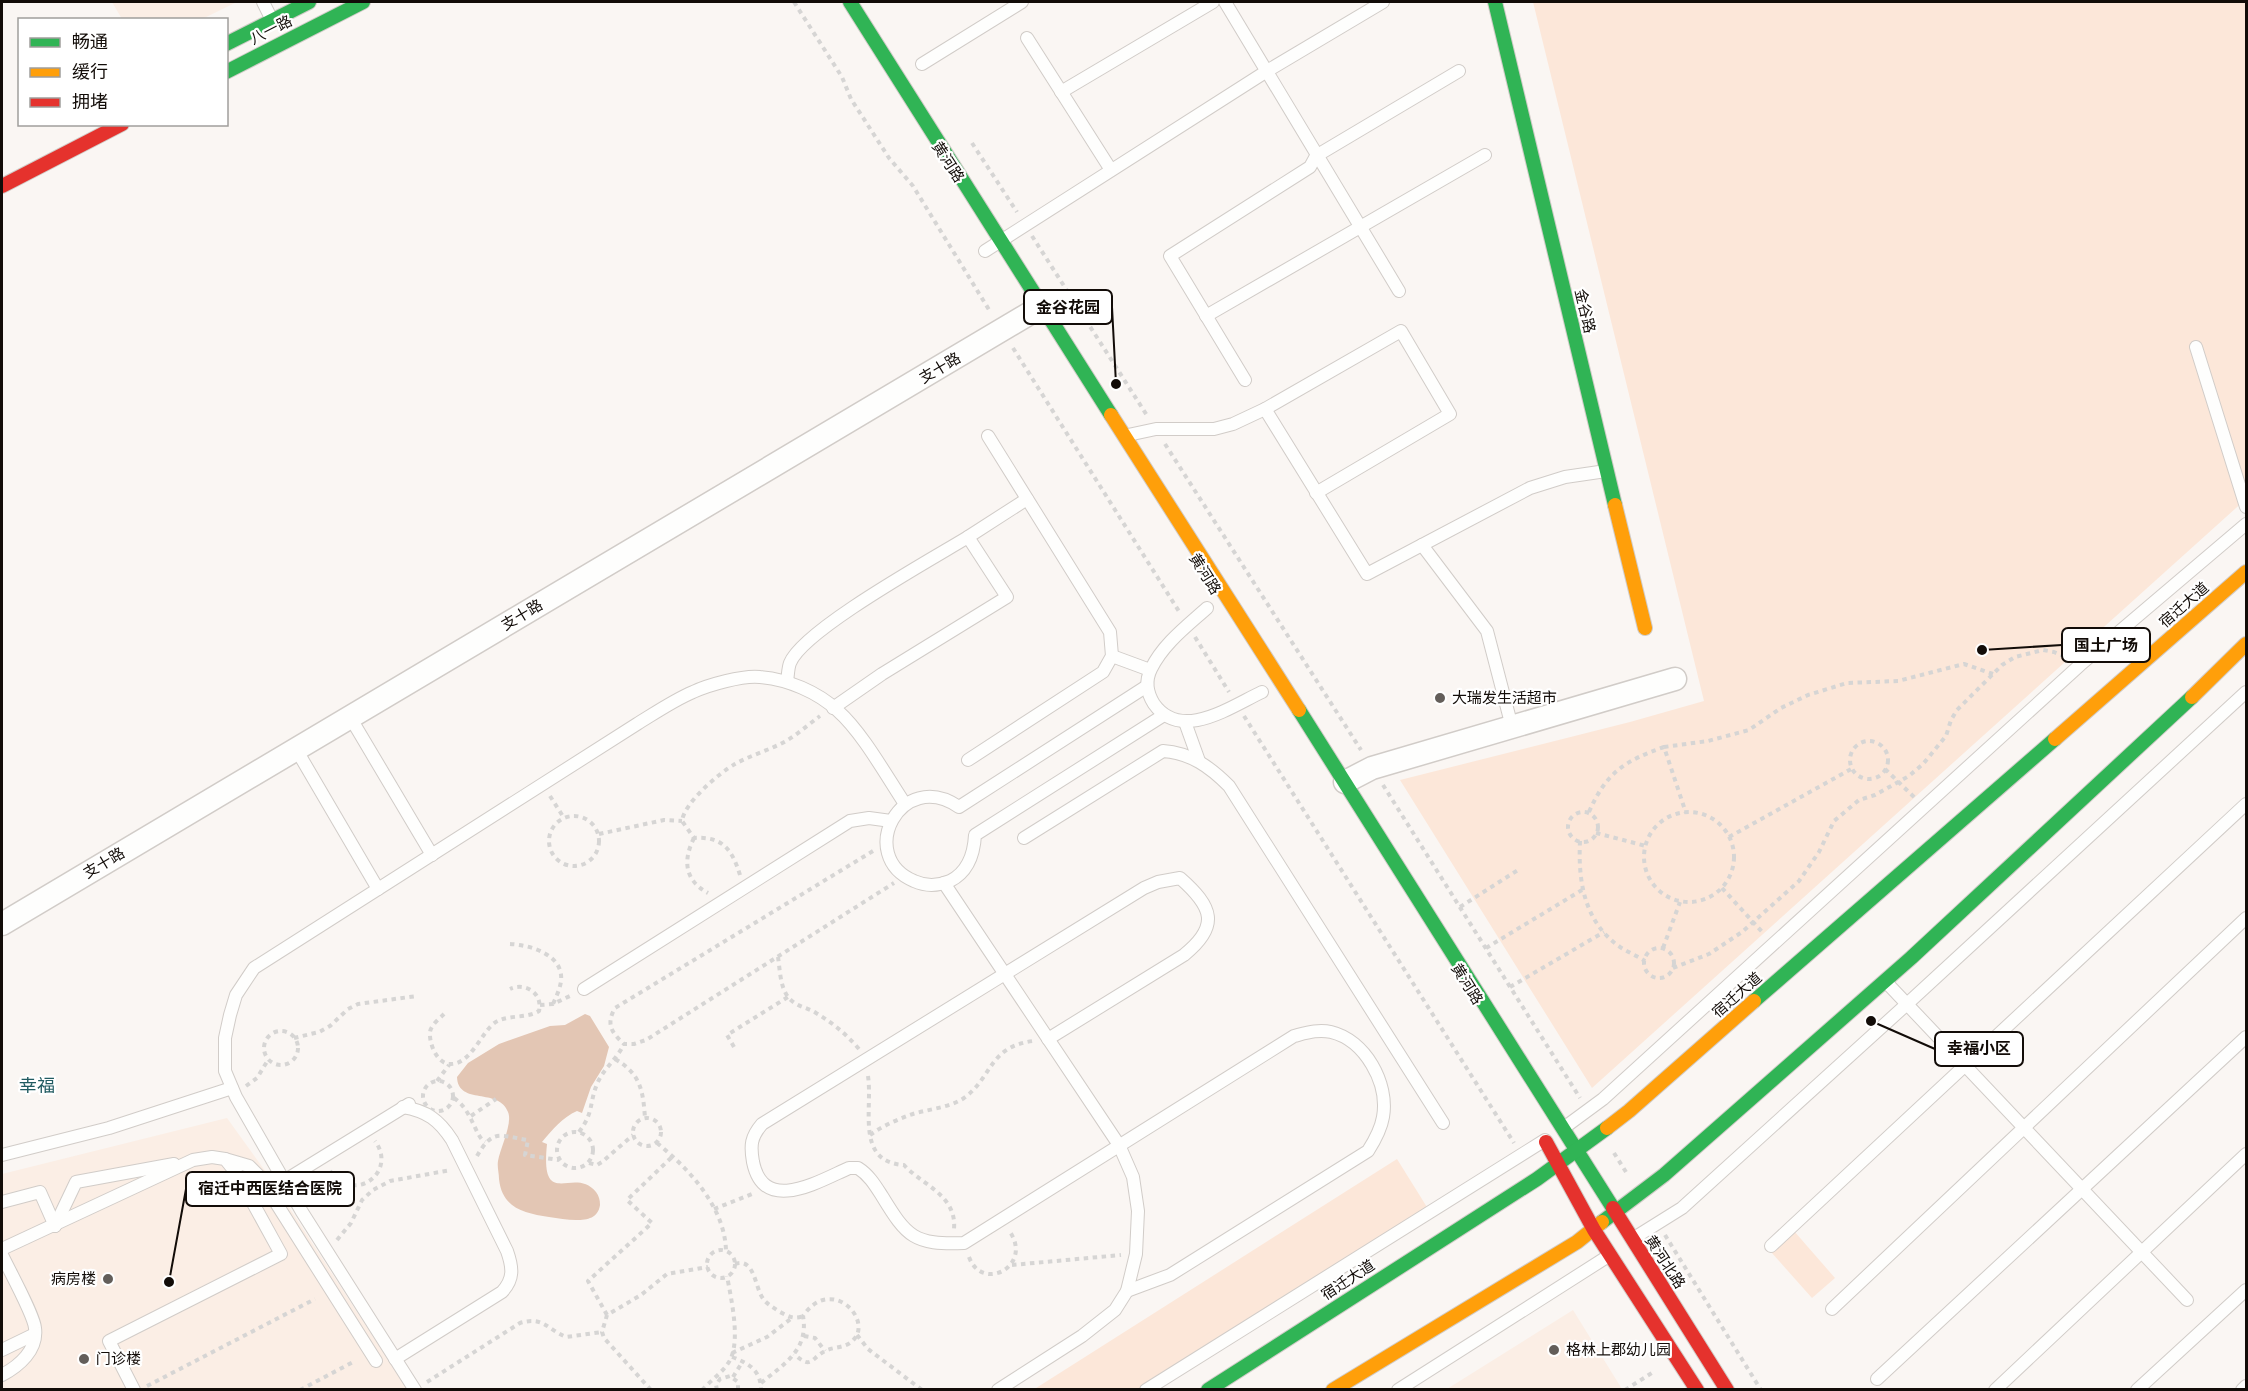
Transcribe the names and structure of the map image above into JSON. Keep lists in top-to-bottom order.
{
  "streets": {
    "main road": [
      "八一路",
      "黄河路",
      "金谷路",
      "宿迁大道",
      "黄河北路"
    ],
    "street": ["支十路"]
  },
  "crossings": [
    ["黄河路", "支十路"],
    ["黄河路", "宿迁大道"],
    ["黄河路", "黄河北路"],
    ["宿迁大道", "黄河北路"]
  ],
  "districts": ["幸福"],
  "places": [
    "金谷花园",
    "国土广场",
    "大瑞发生活超市",
    "幸福小区",
    "病房楼",
    "宿迁中西医结合医院",
    "格林上郡幼儿园",
    "门诊楼"
  ],
  "legend": ["畅通", "缓行", "拥堵"]
}
